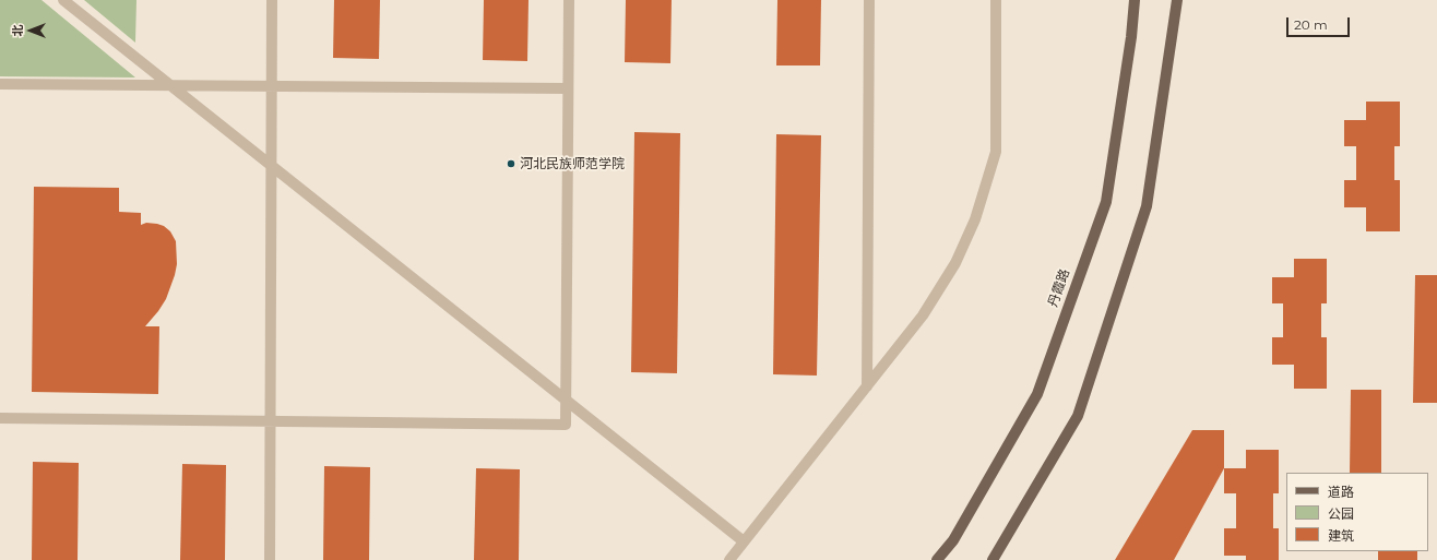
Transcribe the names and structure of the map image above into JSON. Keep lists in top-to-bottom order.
{
  "streets": {
    "main road": ["丹霞路"]
  },
  "places": ["河北民族师范学院"],
  "legend": ["道路", "公园", "建筑"],
  "scale_bar": "20 m",
  "north": "left"
}
